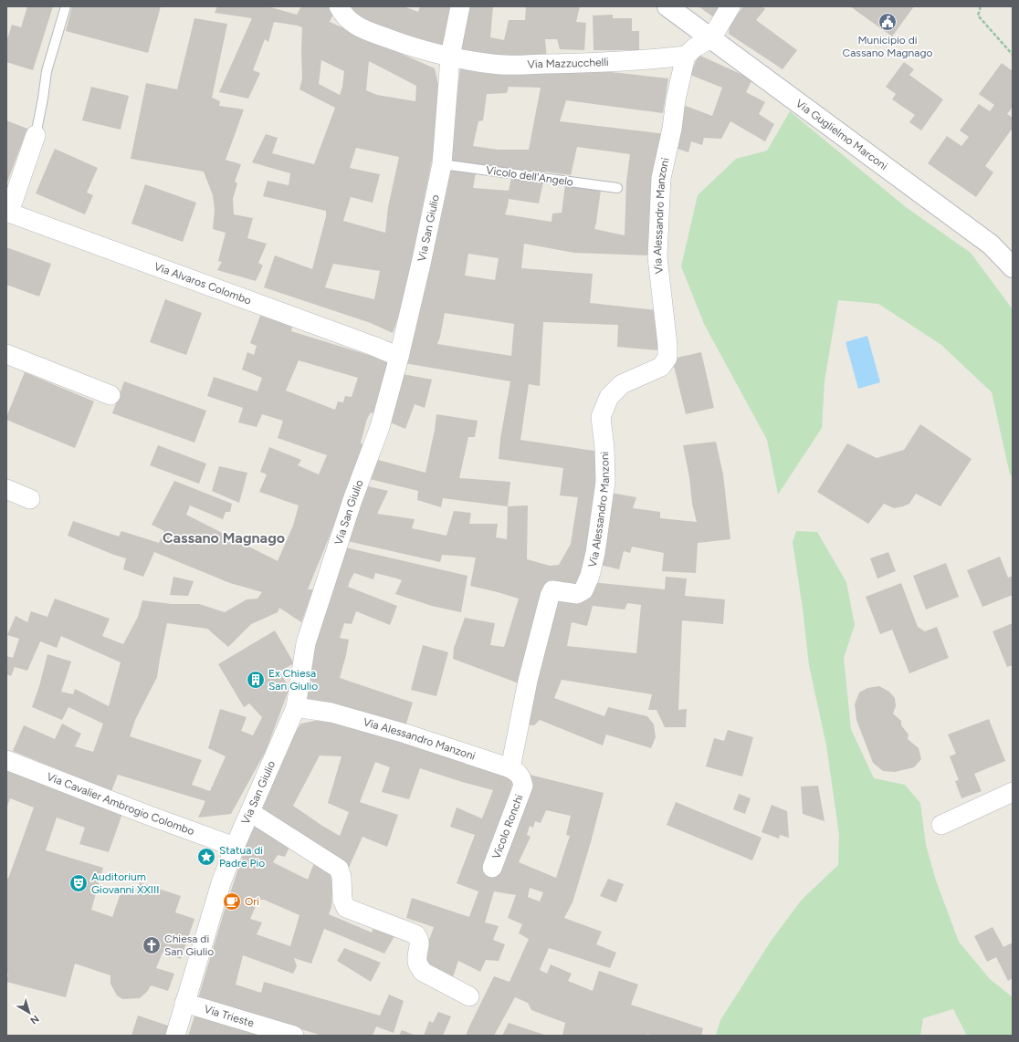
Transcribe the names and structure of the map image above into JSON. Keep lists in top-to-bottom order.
{
  "streets": {
    "street": [
      "Via Mazzucchelli",
      "Via Guglielmo Marconi",
      "Via Alessandro Manzoni",
      "Via San Giulio",
      "Via Alvaros Colombo",
      "Via Cavalier Ambrogio Colombo",
      "Vicolo Ronchi",
      "Via Trieste"
    ],
    "lane": ["Vicolo dell'Angelo"]
  },
  "crossings": [
    ["Via Mazzucchelli", "Via Alessandro Manzoni"],
    ["Via Mazzucchelli", "Via San Giulio"],
    ["Vicolo dell'Angelo", "Via San Giulio"],
    ["Via Alessandro Manzoni", "Via San Giulio"],
    ["Via Alessandro Manzoni", "Vicolo Ronchi"],
    ["Via San Giulio", "Via Alvaros Colombo"],
    ["Via San Giulio", "Via Cavalier Ambrogio Colombo"],
    ["Via San Giulio", "Via Trieste"]
  ],
  "districts": ["Cassano Magnago"],
  "places": {
    "public building": ["Municipio di Cassano Magnago"],
    "building": ["Ex Chiesa San Giulio"],
    "place": ["Statua di Padre Pio"],
    "theatre": ["Auditorium Giovanni XXIII"],
    "cafe": ["Ori"],
    "church": ["Chiesa di San Giulio"]
  },
  "north": "bottom right"
}
